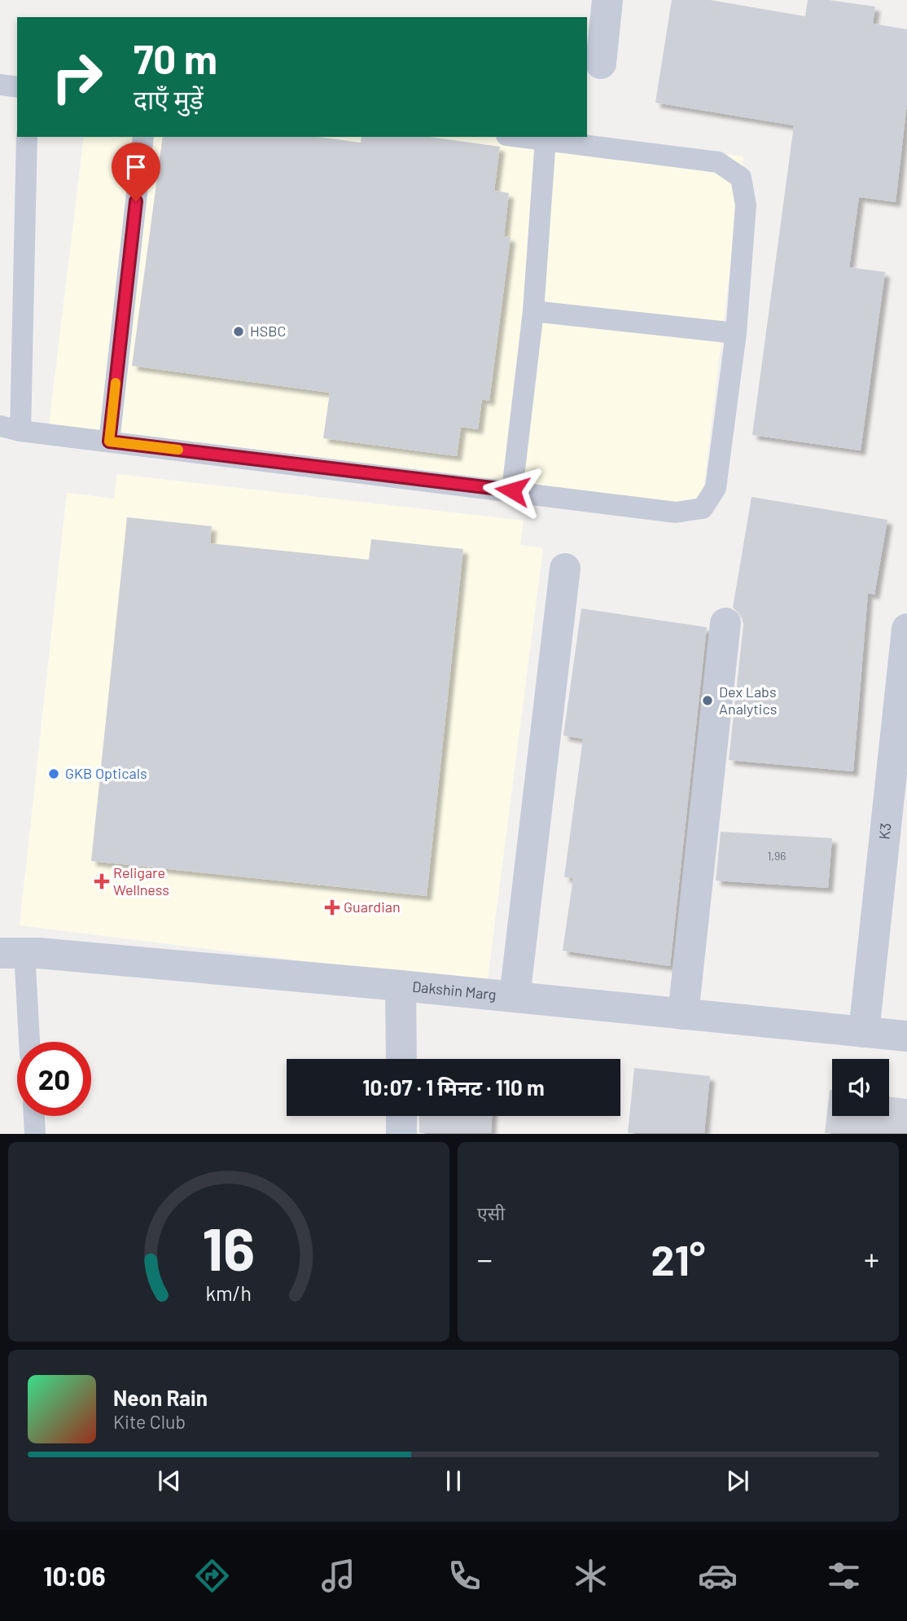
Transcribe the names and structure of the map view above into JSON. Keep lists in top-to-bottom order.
{
  "streets": {
    "street": ["K3", "Dakshin Marg"]
  },
  "crossings": [
    ["K3", "Dakshin Marg"]
  ],
  "places": {
    "other": ["HSBC", "Dex Labs Analytics", "GKB Opticals"],
    "health": ["Religare Wellness", "Guardian"]
  },
  "house_numbers": ["1,96"],
  "page": {
    "turn": ["70 m", "दाएँ मुड़ें"],
    "limit": "20",
    "trip": "10:07 · 1 मिनट · 110 m",
    "tile": "एसी",
    "heat": ["−", "21°", "+"],
    "song": ["Neon Rain", "Kite Club"],
    "tabs": "10:06",
    "gauge": ["16", "km/h"]
  }
}
